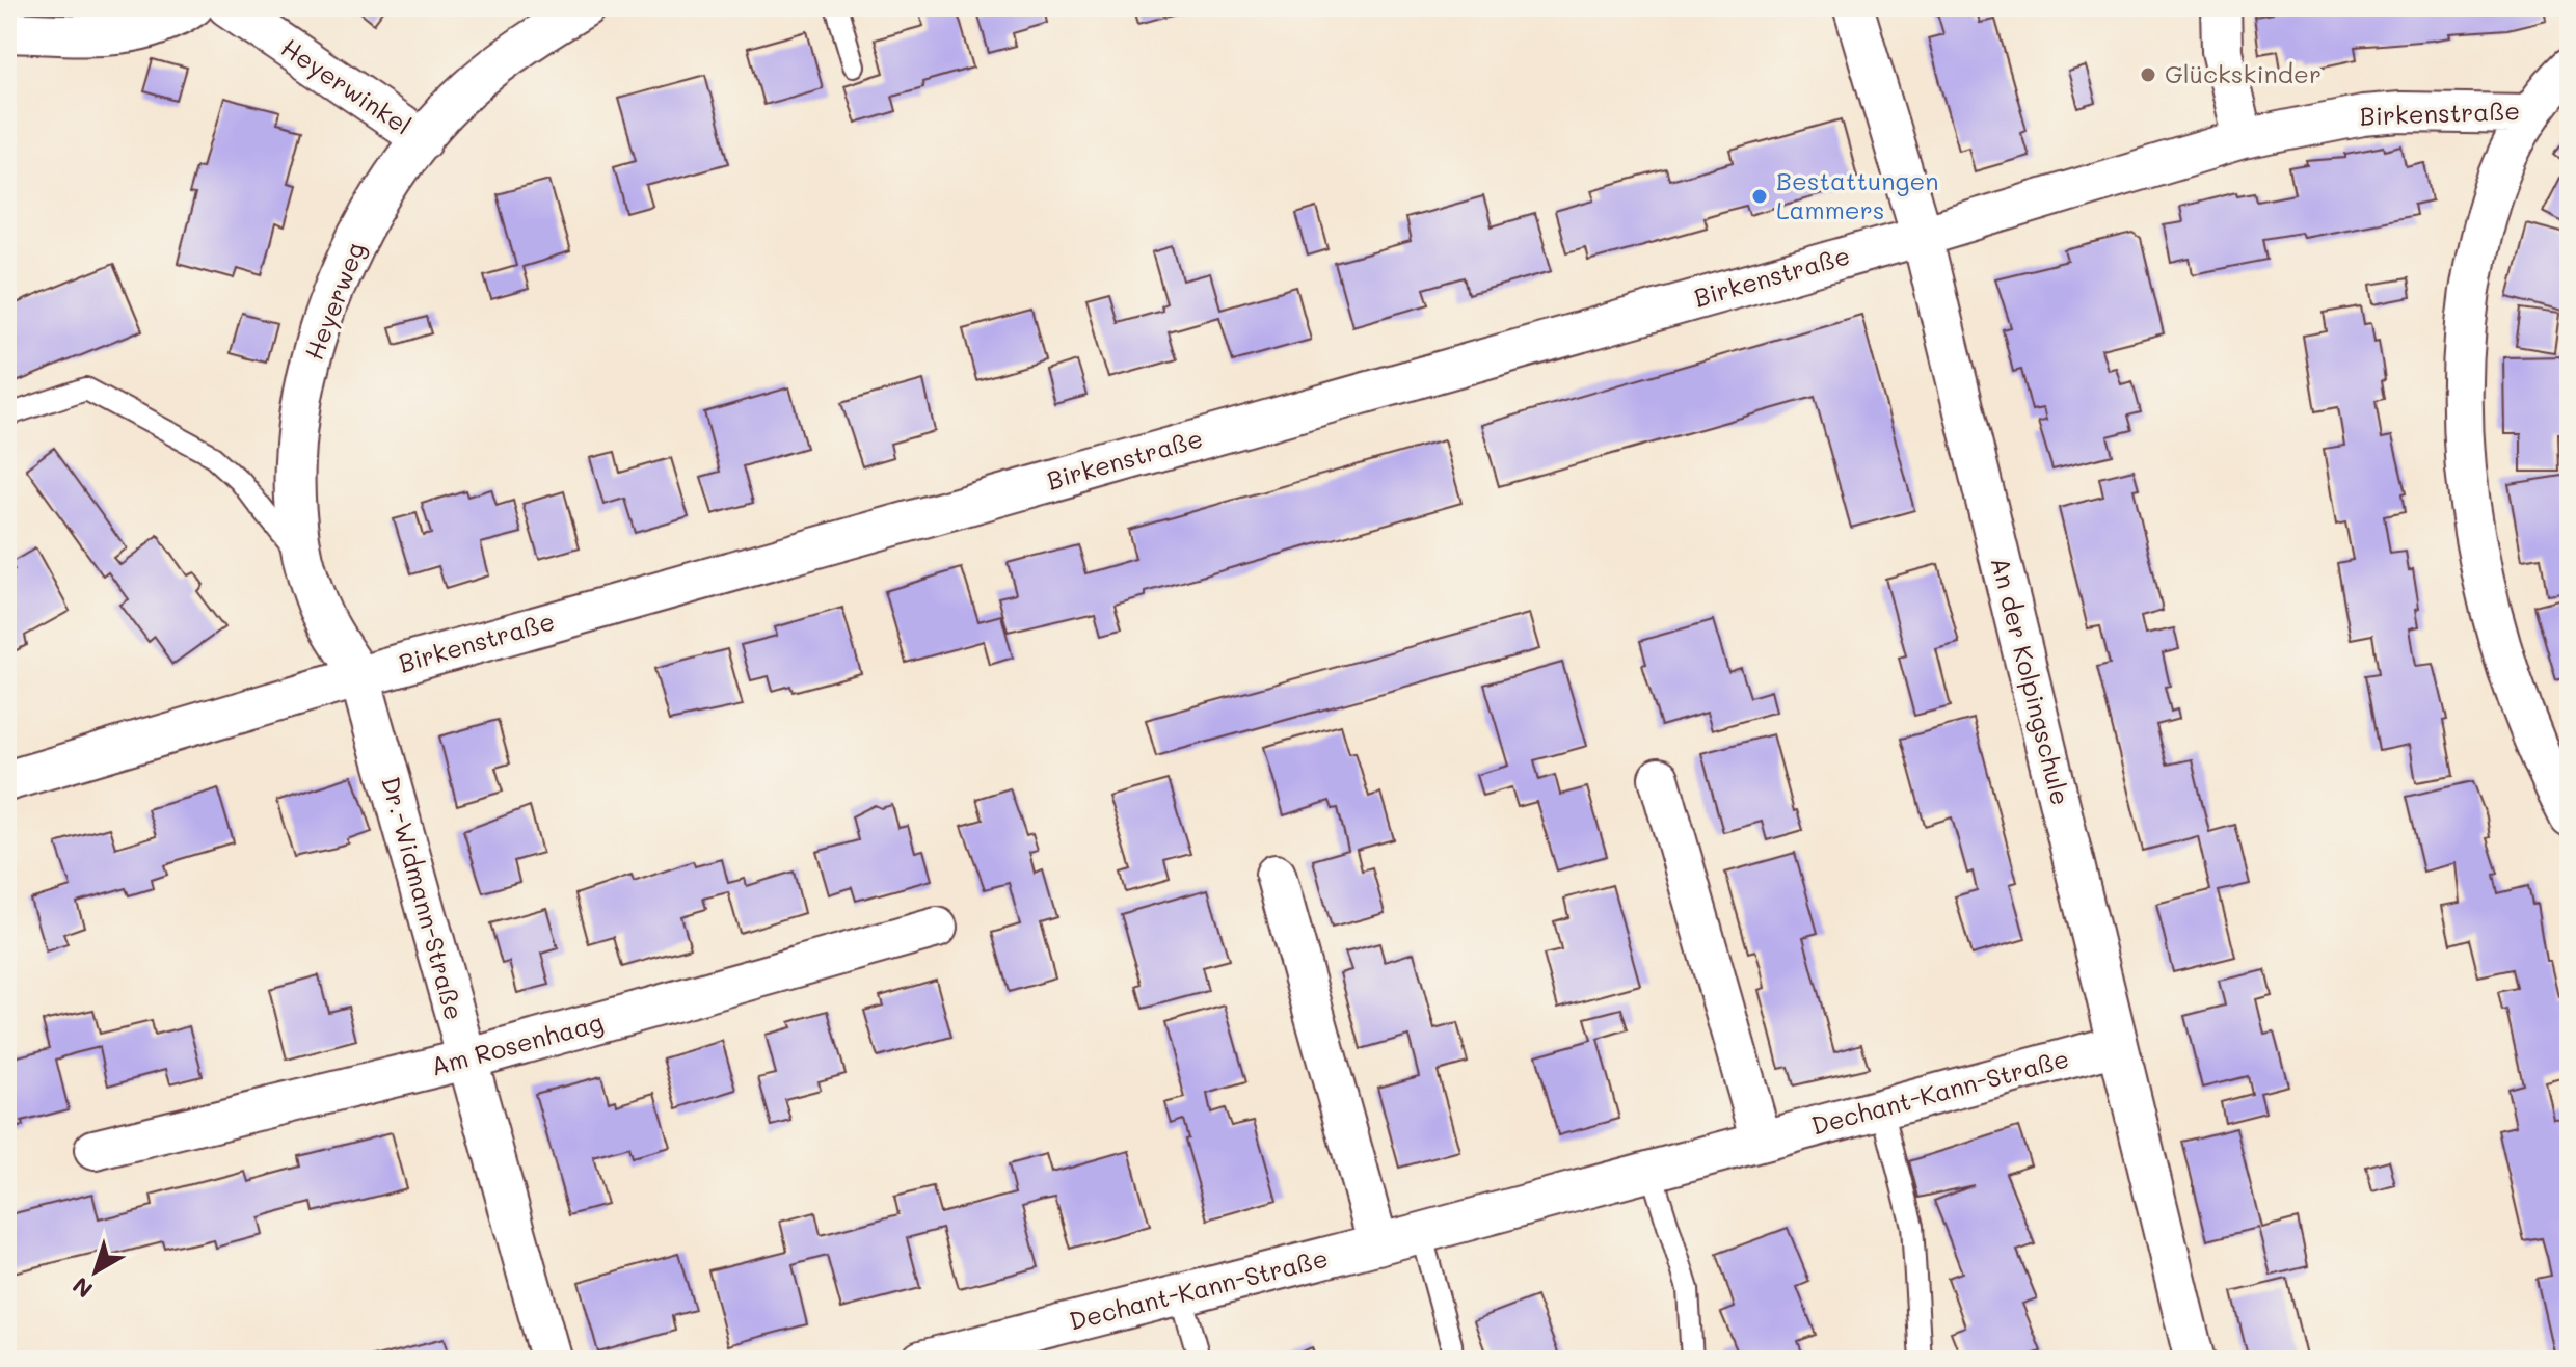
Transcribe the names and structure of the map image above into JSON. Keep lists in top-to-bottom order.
{
  "streets": {
    "street": [
      "Heyerwinkel",
      "Birkenstraße",
      "Heyerweg",
      "An der Kolpingschule",
      "Dr.-Widmann-Straße",
      "Am Rosenhaag",
      "Dechant-Kann-Straße"
    ]
  },
  "crossings": [
    ["Heyerwinkel", "Heyerweg"],
    ["Birkenstraße", "Heyerweg"],
    ["Birkenstraße", "An der Kolpingschule"],
    ["Birkenstraße", "Dr.-Widmann-Straße"],
    ["Heyerweg", "Dr.-Widmann-Straße"],
    ["An der Kolpingschule", "Dechant-Kann-Straße"],
    ["Dr.-Widmann-Straße", "Am Rosenhaag"]
  ],
  "places": ["Glückskinder", "Bestattungen Lammers"],
  "north": "bottom left"
}
